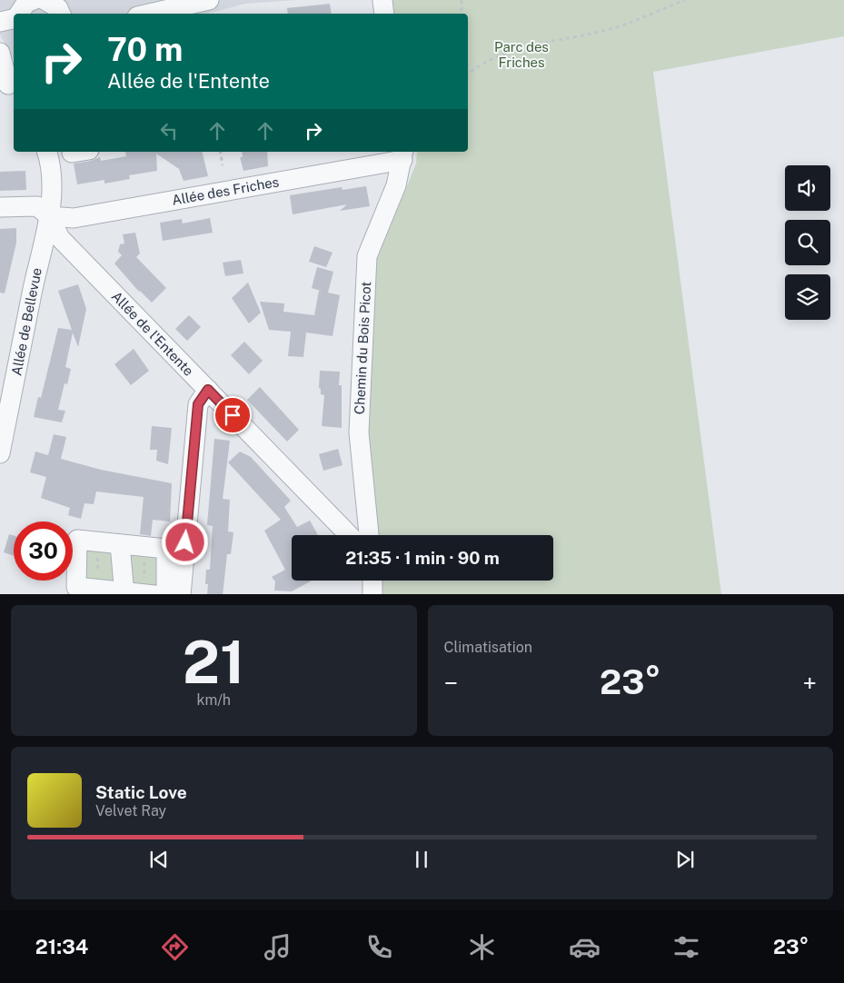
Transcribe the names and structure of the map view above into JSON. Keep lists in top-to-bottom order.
{
  "streets": {
    "street": [
      "Allée des Friches",
      "Allée de Bellevue",
      "Allée de l'Entente",
      "Chemin du Bois Picot"
    ]
  },
  "crossings": [
    ["Allée des Friches", "Allée de Bellevue"],
    ["Allée des Friches", "Allée de l'Entente"],
    ["Allée des Friches", "Chemin du Bois Picot"],
    ["Allée de Bellevue", "Allée de l'Entente"]
  ],
  "parks": ["Parc des Friches"],
  "page": {
    "turn": ["70 m", "Allée de l'Entente"],
    "limit": "30",
    "trip": "21:35 · 1 min · 90 m",
    "tile": [
      ["21", "km/h"],
      "Climatisation"
    ],
    "heat": ["−", "23°", "+"],
    "song": ["Static Love", "Velvet Ray"],
    "tabs": ["21:34", "23°"]
  }
}
